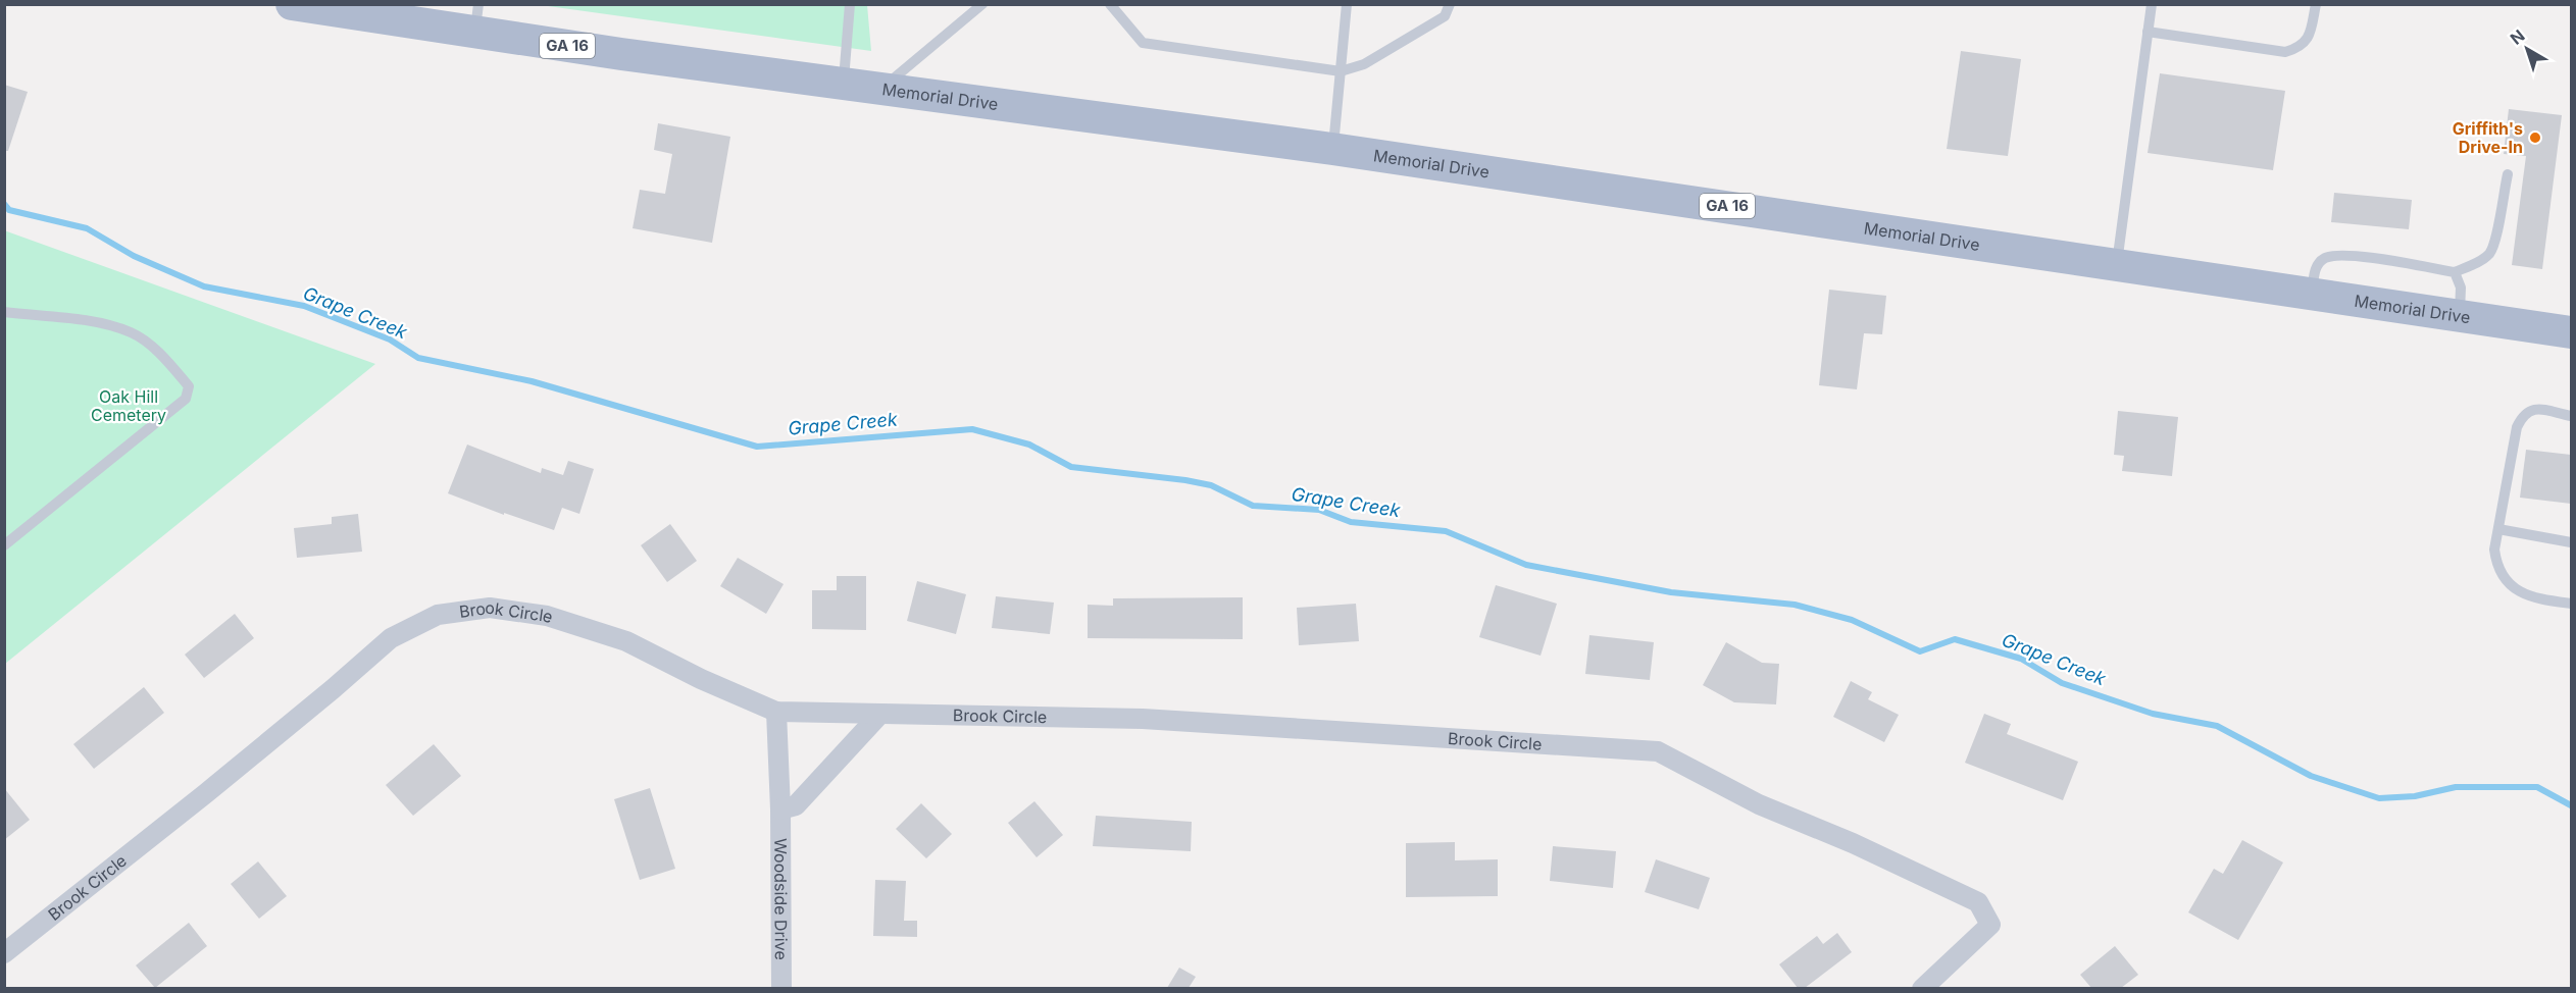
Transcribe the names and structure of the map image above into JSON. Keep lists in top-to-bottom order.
{
  "streets": {
    "main road": ["GA 16", "Memorial Drive"],
    "street": ["Brook Circle", "Woodside Drive"]
  },
  "crossings": [
    ["Brook Circle", "Woodside Drive"]
  ],
  "water": ["Grape Creek"],
  "parks": ["Oak Hill Cemetery"],
  "places": ["Griffith's Drive-In"],
  "north": "top left"
}
